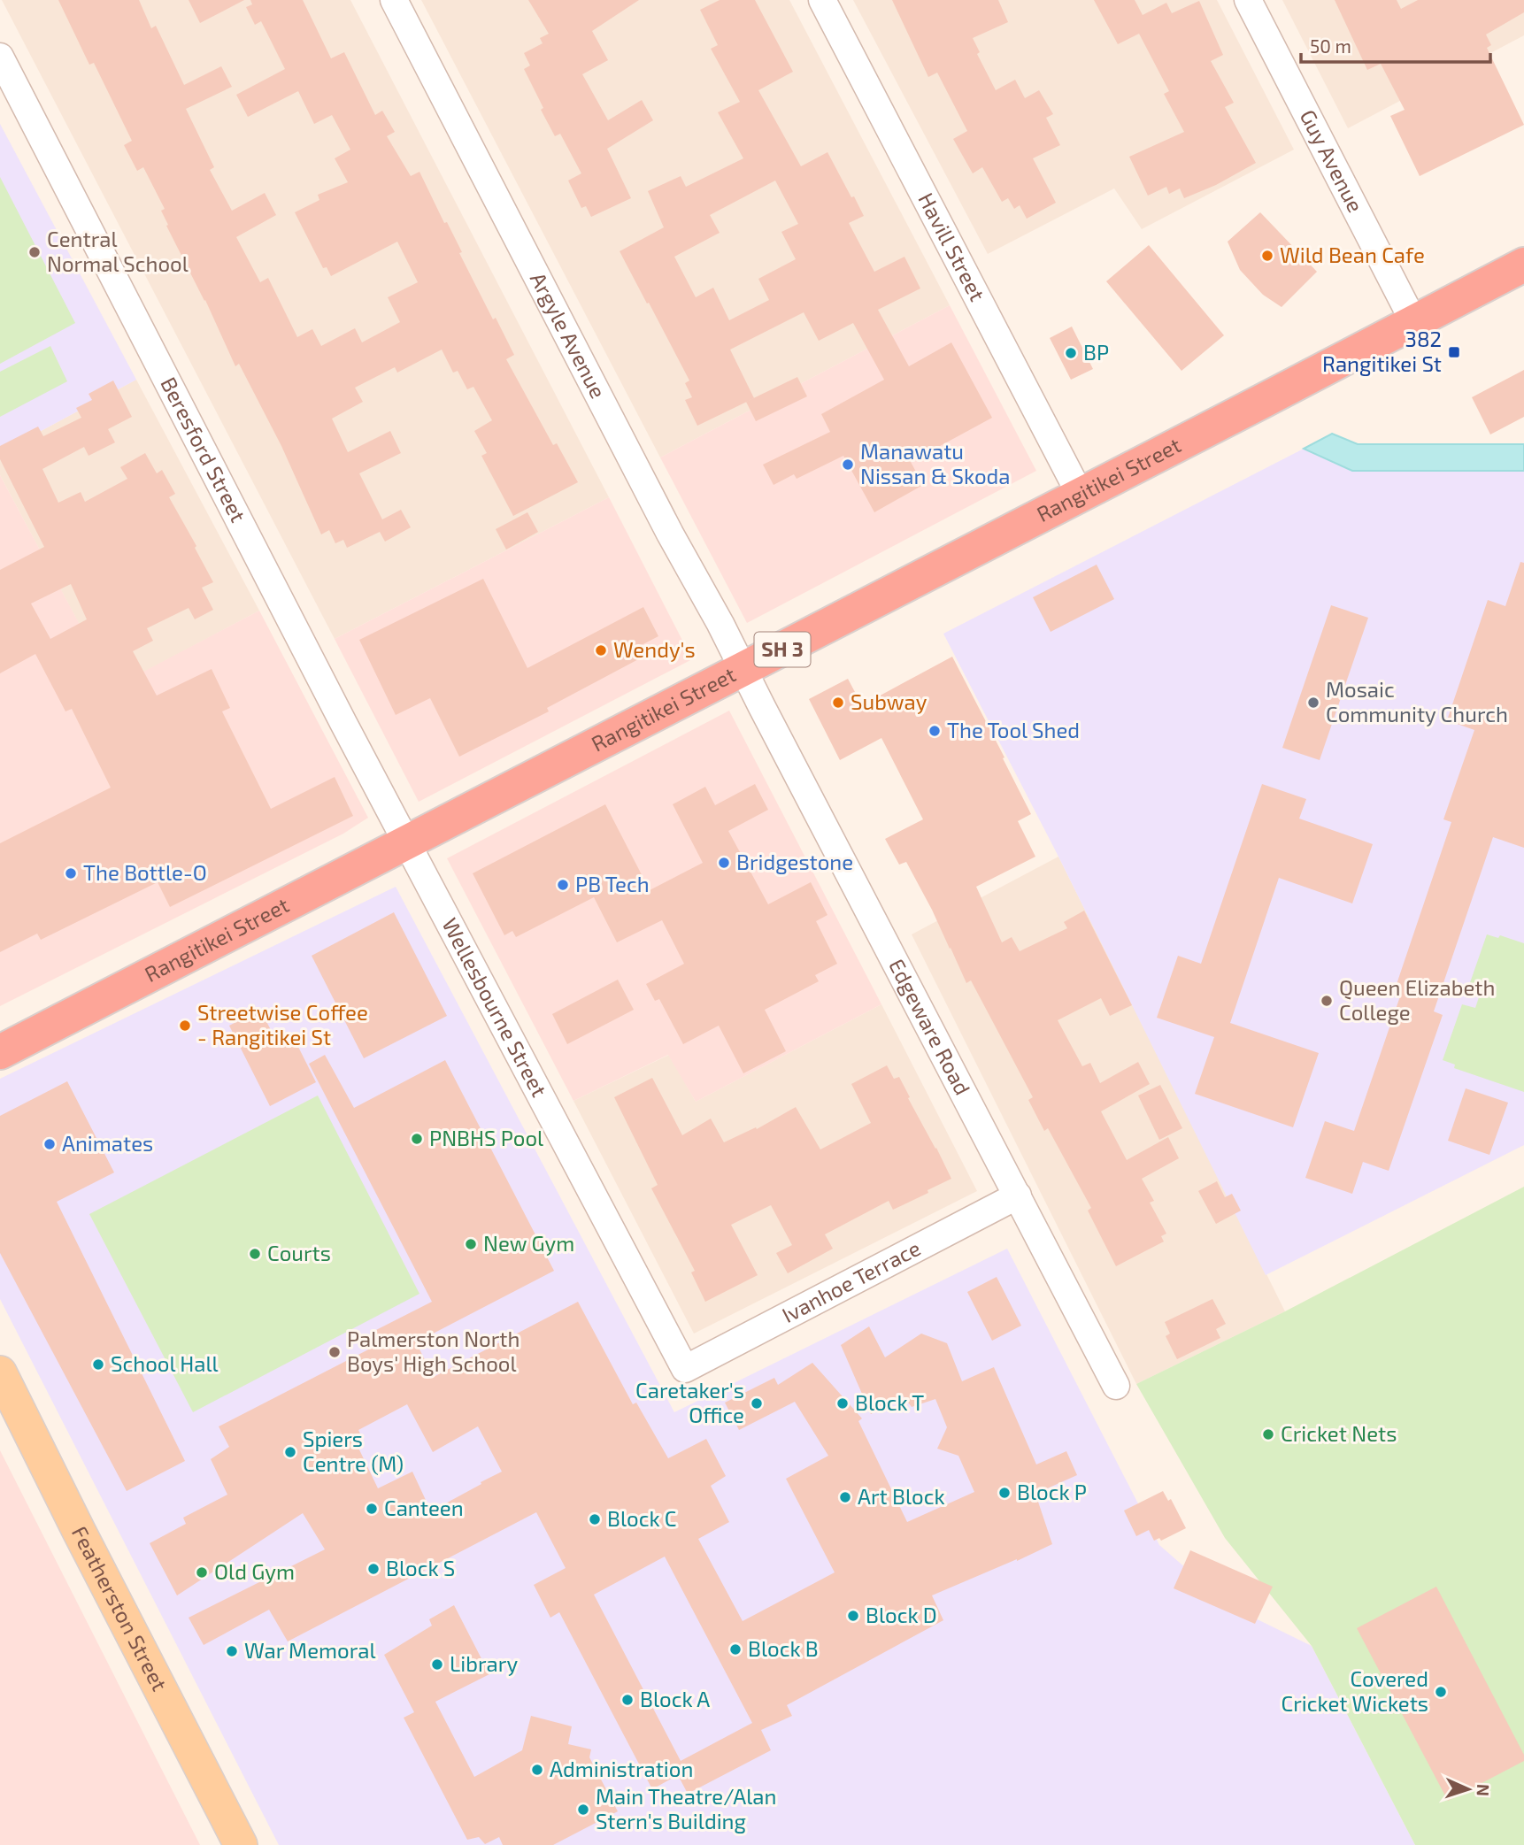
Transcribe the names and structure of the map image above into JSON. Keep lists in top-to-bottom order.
{
  "streets": {
    "highway": ["Rangitikei Street", "SH 3"],
    "main road": ["Featherston Street"],
    "street": [
      "Guy Avenue",
      "Havill Street",
      "Argyle Avenue",
      "Beresford Street",
      "Wellesbourne Street",
      "Edgeware Road",
      "Ivanhoe Terrace"
    ]
  },
  "crossings": [
    ["Guy Avenue", "Rangitikei Street"],
    ["Havill Street", "Rangitikei Street"],
    ["Argyle Avenue", "Rangitikei Street"],
    ["Argyle Avenue", "Edgeware Road"],
    ["Beresford Street", "Rangitikei Street"],
    ["Beresford Street", "Wellesbourne Street"],
    ["Rangitikei Street", "Wellesbourne Street"],
    ["Rangitikei Street", "Edgeware Road"],
    ["Wellesbourne Street", "Ivanhoe Terrace"],
    ["Edgeware Road", "Ivanhoe Terrace"]
  ],
  "places": {
    "other": [
      "Central Normal School",
      "Wild Bean Cafe",
      "BP",
      "Manawatu Nissan & Skoda",
      "Wendy's",
      "Subway",
      "Mosaic Community Church",
      "The Tool Shed",
      "Bridgestone",
      "The Bottle-O",
      "PB Tech",
      "Queen Elizabeth College",
      "Streetwise Coffee - Rangitikei St",
      "PNBHS Pool",
      "Animates",
      "New Gym",
      "Courts",
      "Palmerston North Boys' High School",
      "School Hall",
      "Caretaker's Office",
      "Block T",
      "Cricket Nets",
      "Spiers Centre (M)",
      "Block P",
      "Art Block",
      "Canteen",
      "Block C",
      "Block S",
      "Old Gym",
      "Block D",
      "Block B",
      "War Memoral",
      "Library",
      "Covered Cricket Wickets",
      "Block A",
      "Administration",
      "Main Theatre/Alan Stern's Building"
    ],
    "transit": ["382 Rangitikei St"]
  },
  "scale_bar": "50 m",
  "north": "right"
}
